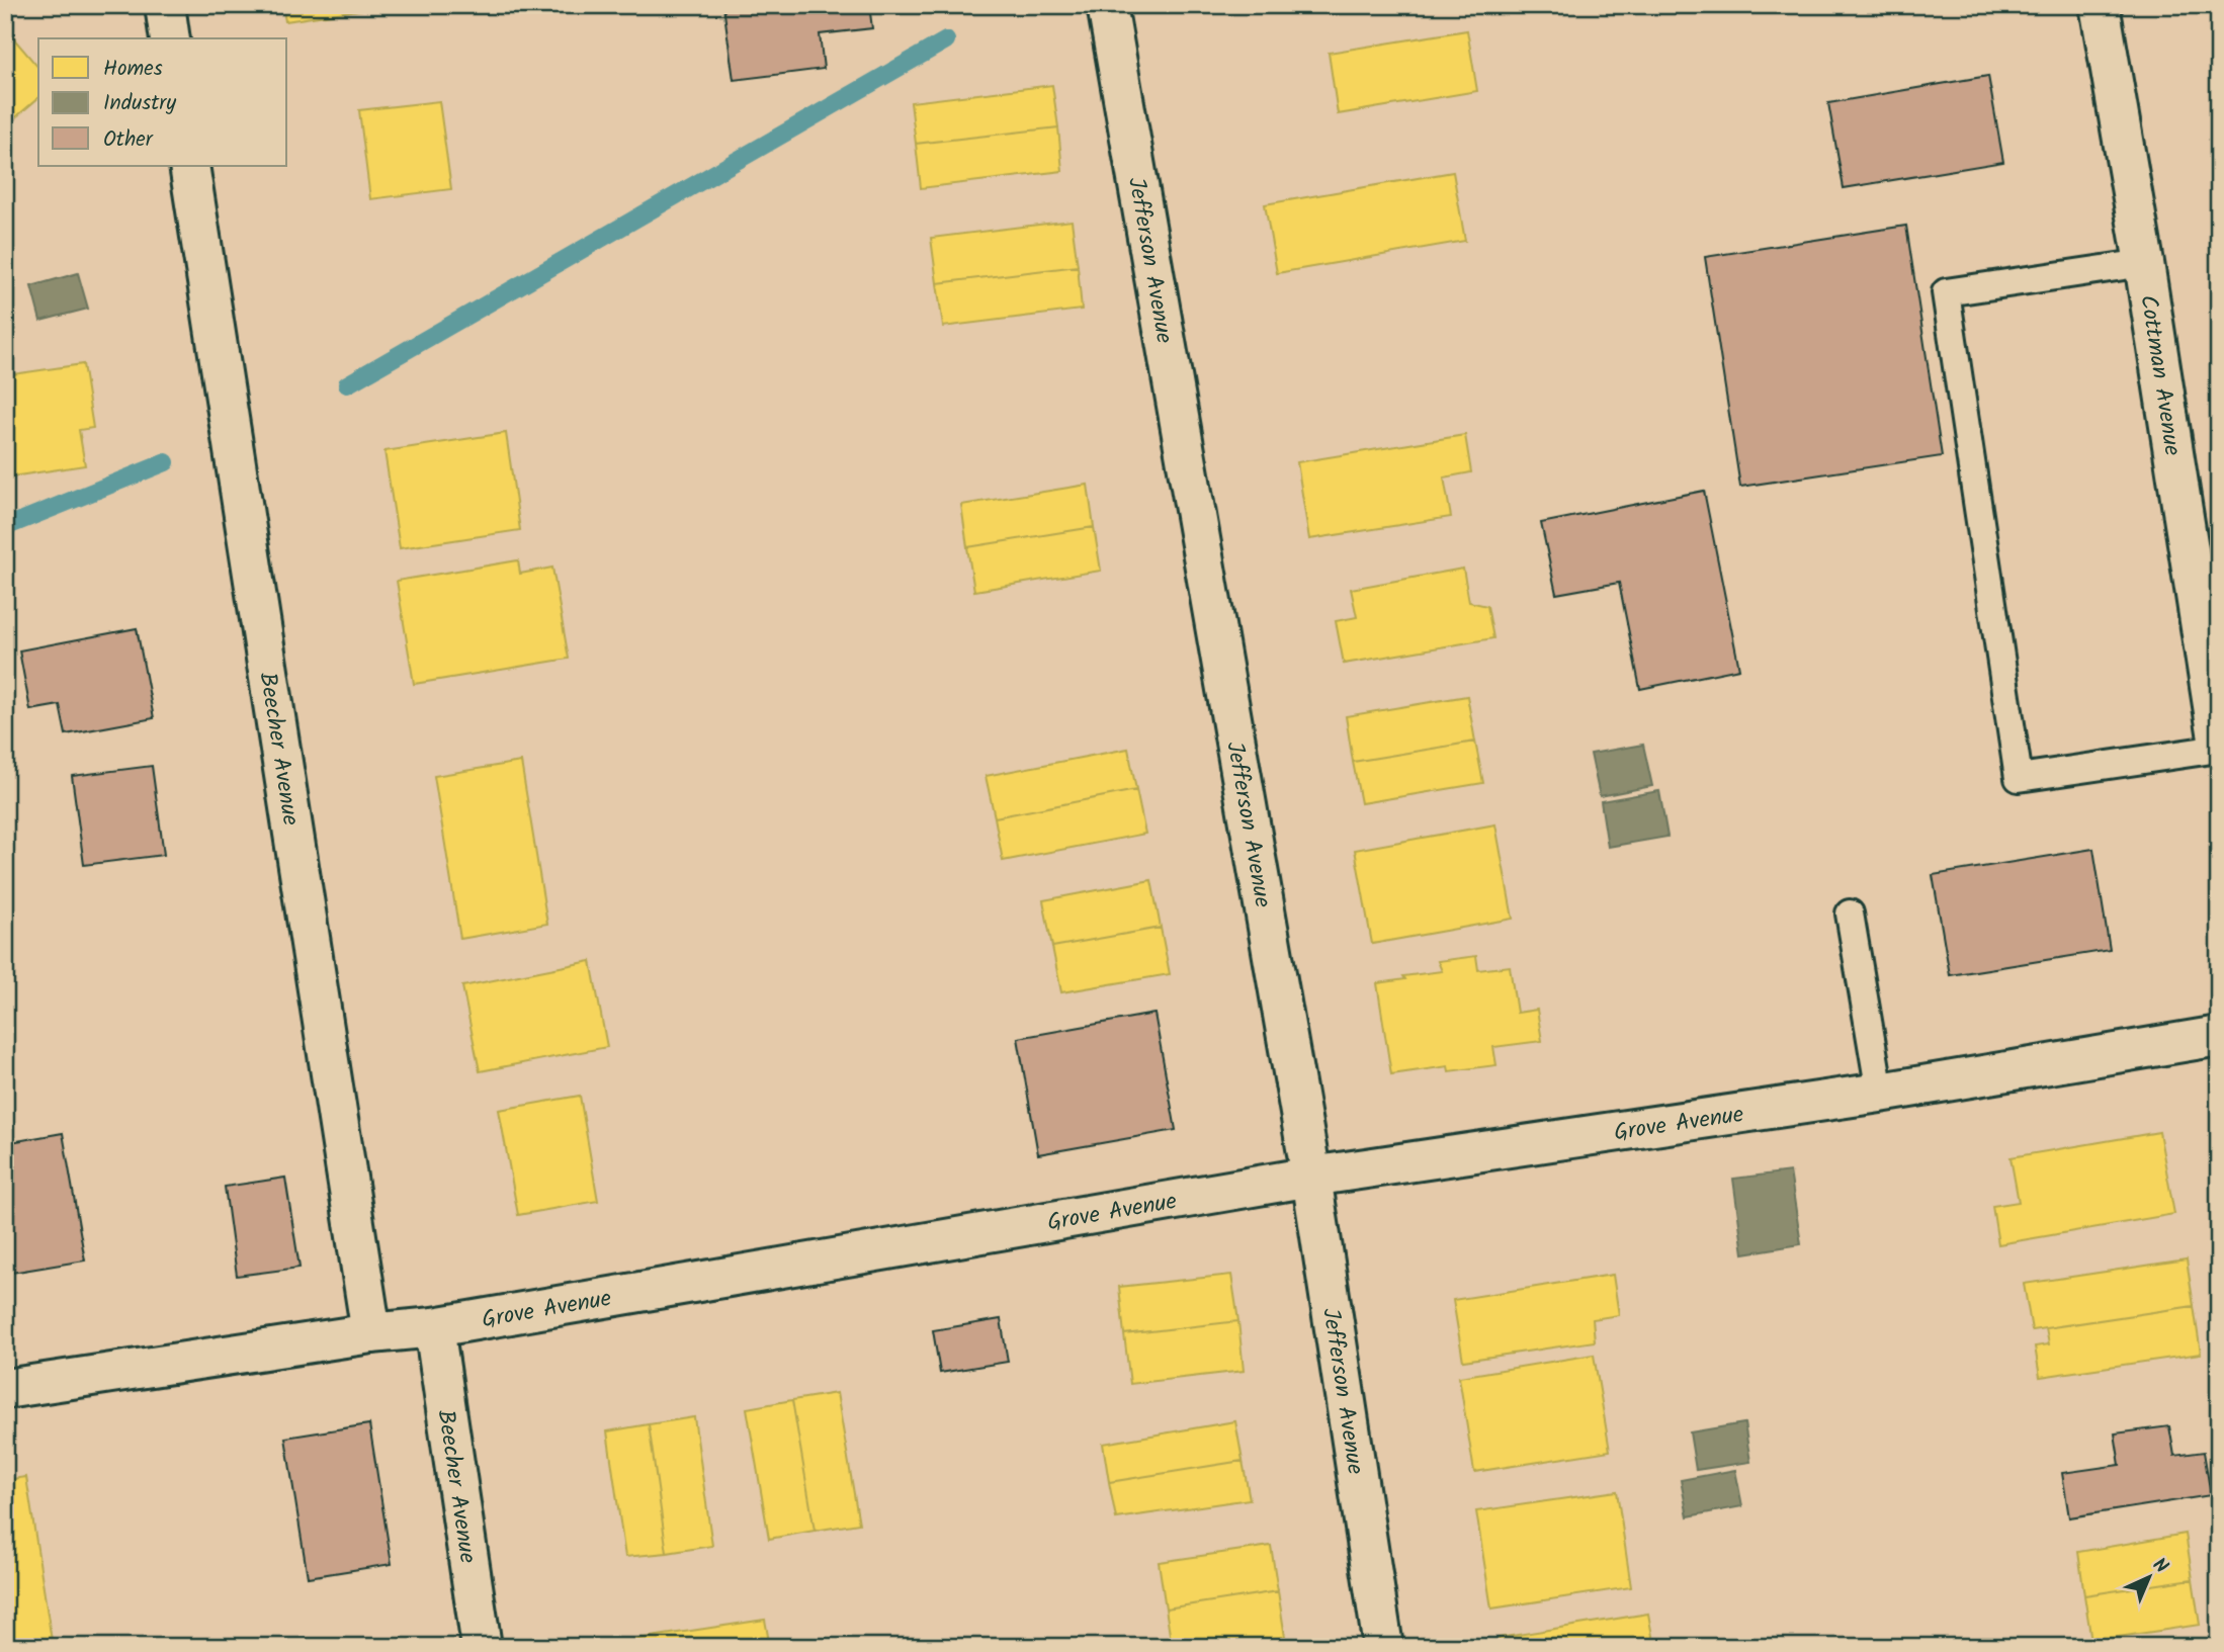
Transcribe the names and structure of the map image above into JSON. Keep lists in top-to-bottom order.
{
  "streets": {
    "street": [
      "Jefferson Avenue",
      "Cottman Avenue",
      "Beecher Avenue",
      "Grove Avenue"
    ]
  },
  "crossings": [
    ["Jefferson Avenue", "Grove Avenue"],
    ["Beecher Avenue", "Grove Avenue"]
  ],
  "legend": ["Homes", "Industry", "Other"],
  "north": "top right"
}
